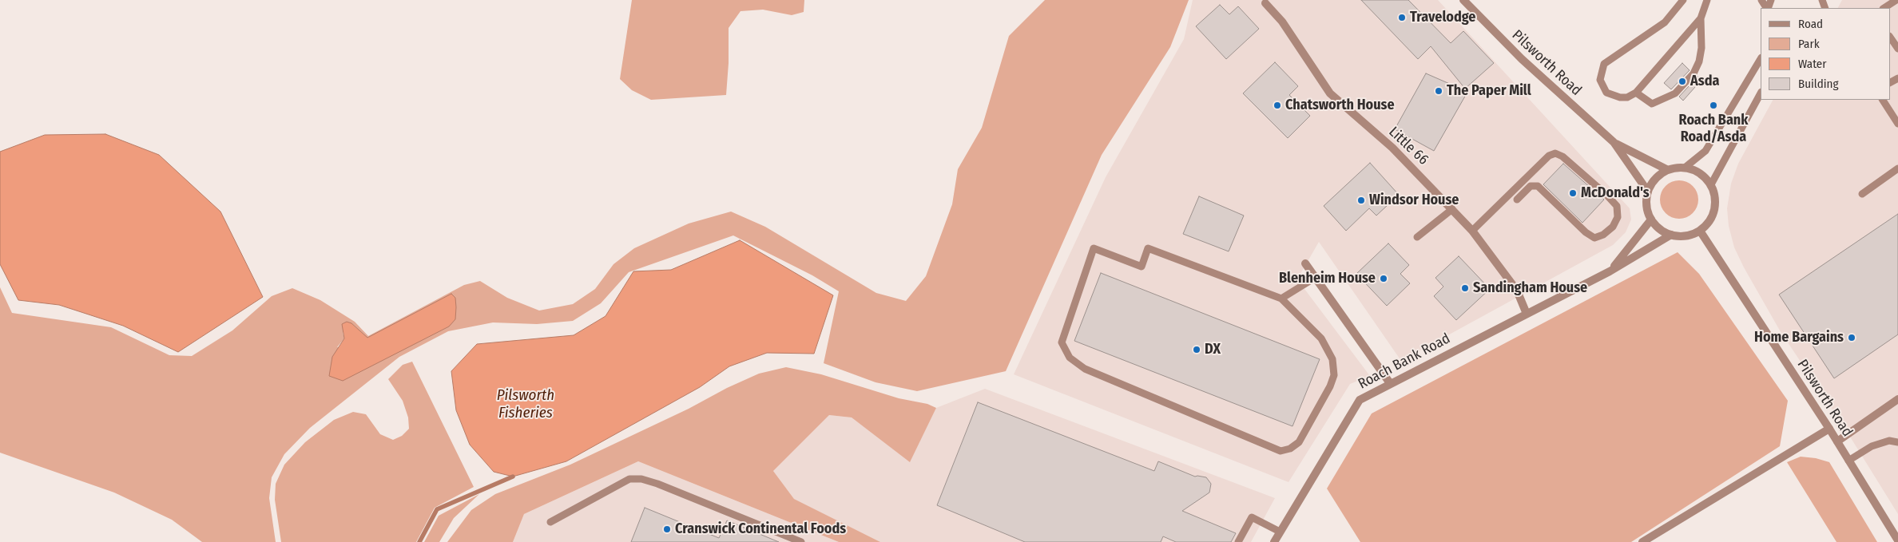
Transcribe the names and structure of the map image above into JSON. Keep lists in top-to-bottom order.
{
  "streets": {
    "street": ["Pilsworth Road", "Little 66", "Roach Bank Road"]
  },
  "crossings": [
    ["Pilsworth Road", "Roach Bank Road"],
    ["Little 66", "Roach Bank Road"]
  ],
  "water": ["Pilsworth Fisheries"],
  "places": [
    "Travelodge",
    "Asda",
    "The Paper Mill",
    "Chatsworth House",
    "Roach Bank Road/Asda",
    "McDonald's",
    "Windsor House",
    "Blenheim House",
    "Sandingham House",
    "Home Bargains",
    "DX",
    "Cranswick Continental Foods"
  ],
  "legend": [
    "Road",
    "Park",
    "Water",
    "Building"
  ]
}
